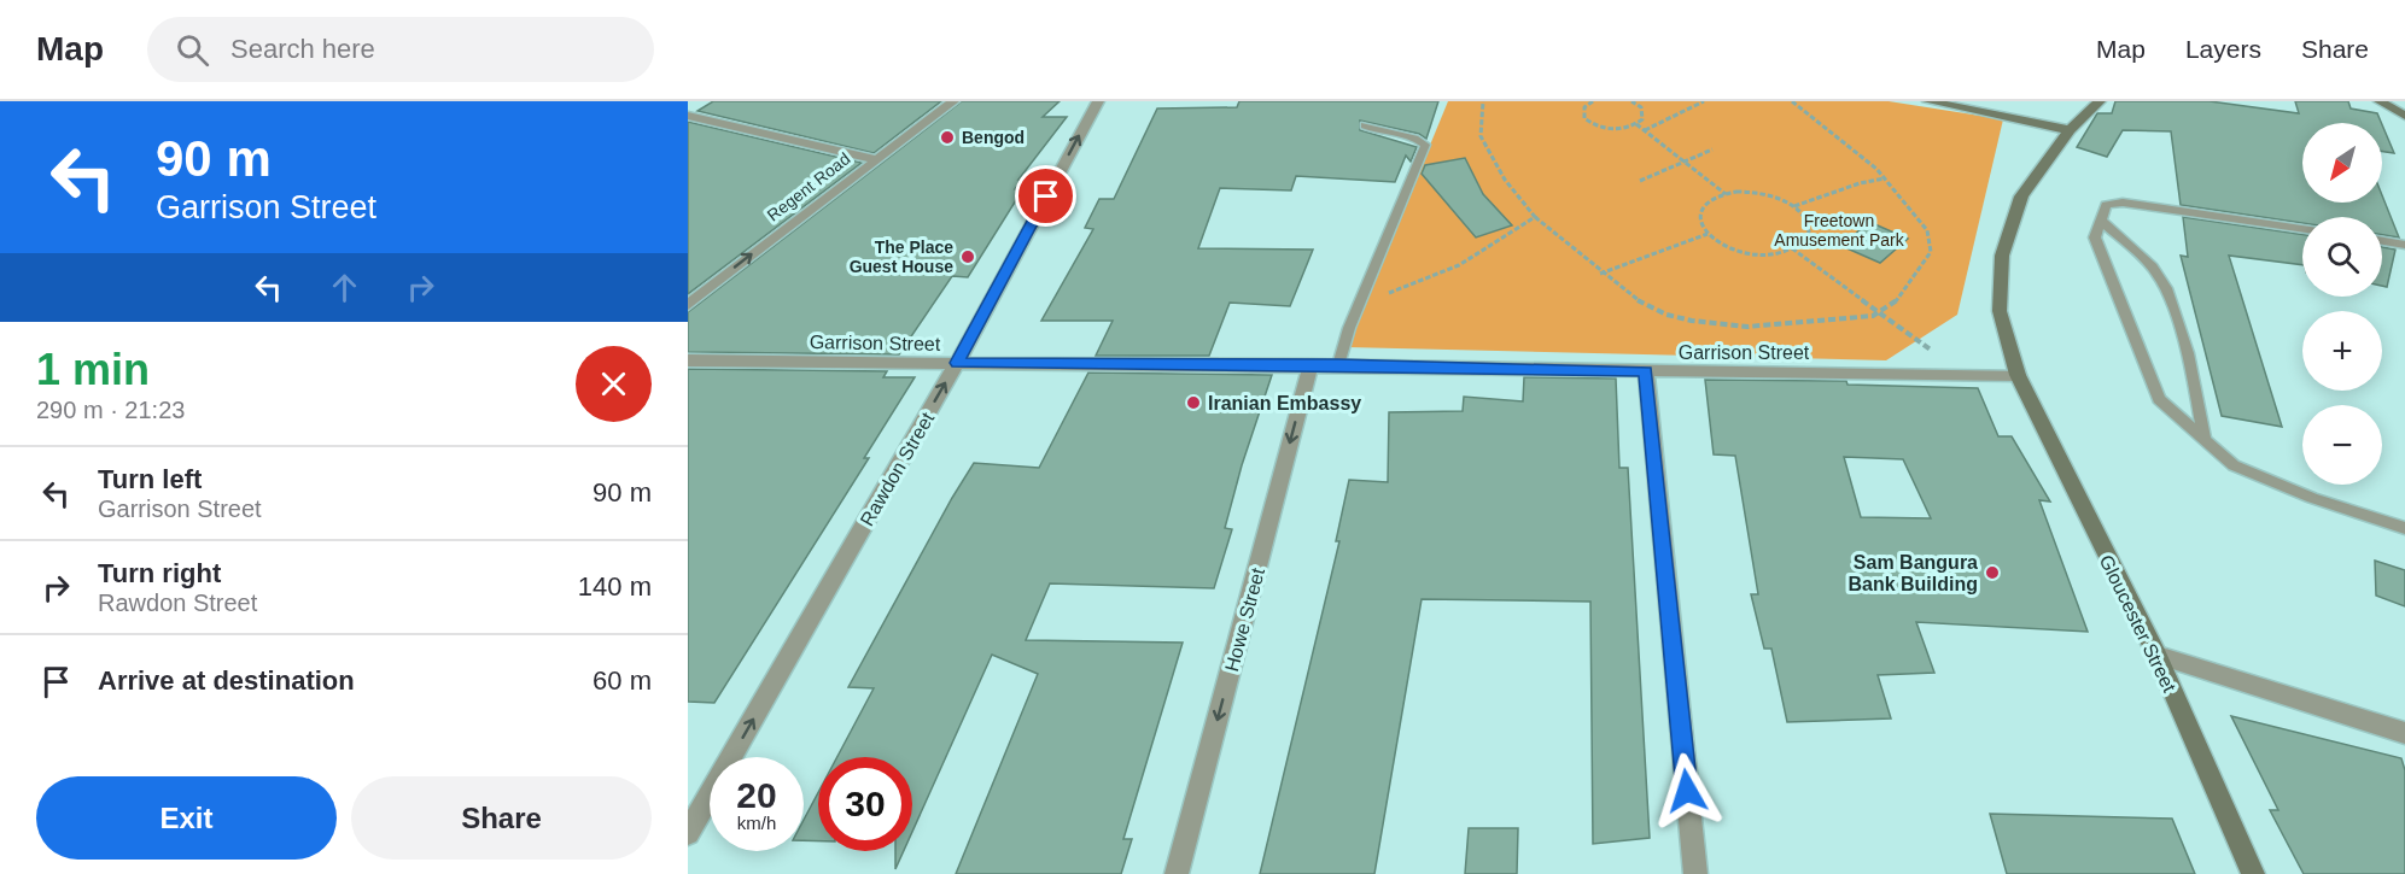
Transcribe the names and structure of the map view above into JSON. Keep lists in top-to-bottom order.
{
  "streets": {
    "main road": ["Gloucester Street"],
    "street": [
      "Regent Road",
      "Garrison Street",
      "Rawdon Street",
      "Howe Street"
    ]
  },
  "crossings": [
    ["Garrison Street", "Rawdon Street"],
    ["Garrison Street", "Howe Street"],
    ["Garrison Street", "Gloucester Street"]
  ],
  "one_way": ["Regent Road", "Rawdon Street", "Howe Street"],
  "parks": ["Freetown Amusement Park"],
  "places": [
    "Bengod",
    "The Place Guest House",
    "Iranian Embassy",
    "Sam Bangura Bank Building"
  ],
  "north": "bottom left",
  "page": {
    "header": "Map",
    "search": "Search here",
    "nav": ["Map", "Layers", "Share"],
    "turn": ["90 m", "Garrison Street"],
    "map_buttons": ["+", "−"],
    "heading": ["1 min", "290 m · 21:23"],
    "list": [
      {
        "name": "Turn left",
        "note": "Garrison Street",
        "value": "90 m"
      },
      {
        "name": "Turn right",
        "note": "Rawdon Street",
        "value": "140 m"
      },
      {
        "name": "Arrive at destination",
        "value": "60 m"
      }
    ],
    "speed": "20 km/h",
    "limit": "30",
    "buttons": ["Exit", "Share"]
  }
}
